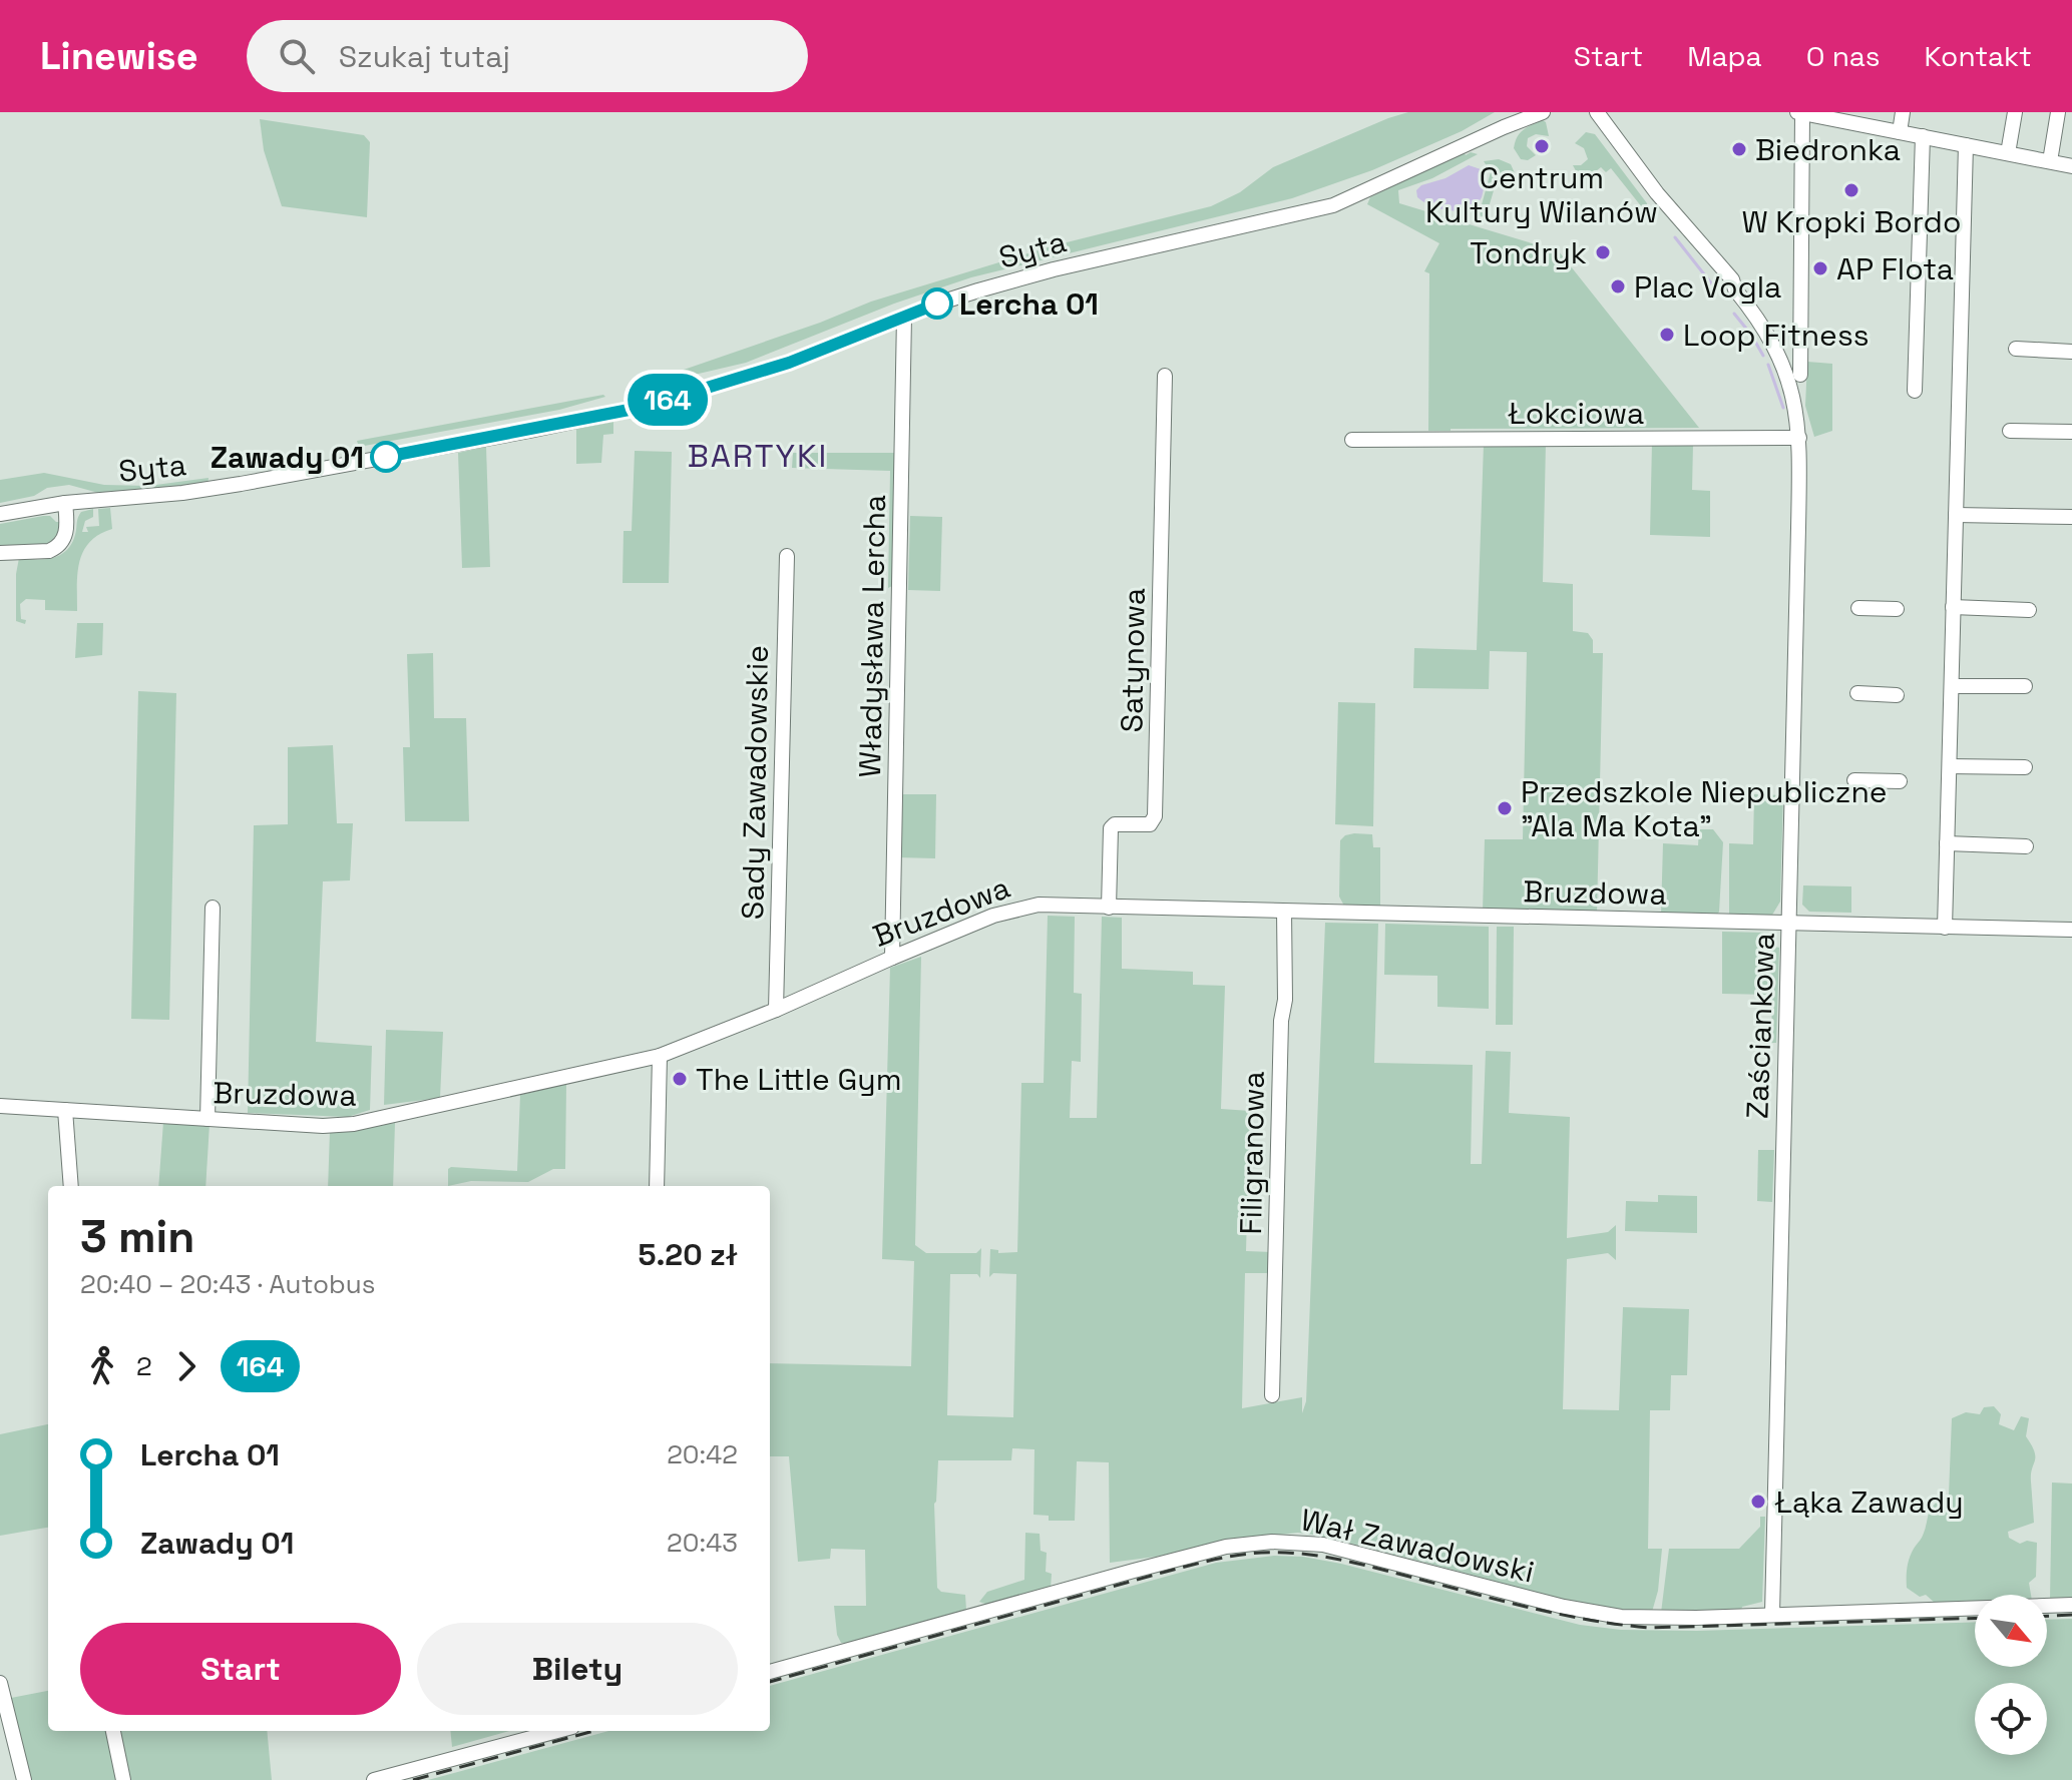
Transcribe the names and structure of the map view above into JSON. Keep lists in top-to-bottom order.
{
  "streets": {
    "street": [
      "Syta",
      "Łokciowa",
      "Władysława Lercha",
      "Satynowa",
      "Sady Zawadowskie",
      "Bruzdowa",
      "Zaściankowa",
      "Filigranowa",
      "Wał Zawadowski"
    ]
  },
  "crossings": [
    ["Syta", "Władysława Lercha"],
    ["Łokciowa", "Zaściankowa"],
    ["Władysława Lercha", "Bruzdowa"],
    ["Satynowa", "Bruzdowa"],
    ["Sady Zawadowskie", "Bruzdowa"],
    ["Bruzdowa", "Zaściankowa"],
    ["Bruzdowa", "Filigranowa"],
    ["Zaściankowa", "Wał Zawadowski"]
  ],
  "districts": ["BARTYKI"],
  "places": [
    "Centrum Kultury Wilanów",
    "Biedronka",
    "W Kropki Bordo",
    "Tondryk",
    "AP Flota",
    "Plac Vogla",
    "Lercha 01",
    "Loop Fitness",
    "Zawady 01",
    "Przedszkole Niepubliczne \"Ala Ma Kota\"",
    "The Little Gym",
    "Łąka Zawady"
  ],
  "lines": ["bus line 164"],
  "north": "bottom right",
  "page": {
    "header": "Linewise",
    "search": "Szukaj tutaj",
    "nav": [
      "Start",
      "Mapa",
      "O nas",
      "Kontakt"
    ],
    "on_map": "164",
    "heading": ["3 min", "20:40 – 20:43 · Autobus", "5.20 zł"],
    "legs": ["2", "164"],
    "list": [
      {
        "name": "Lercha 01",
        "value": "20:42"
      },
      {
        "name": "Zawady 01",
        "value": "20:43"
      }
    ],
    "buttons": ["Start", "Bilety"]
  }
}
